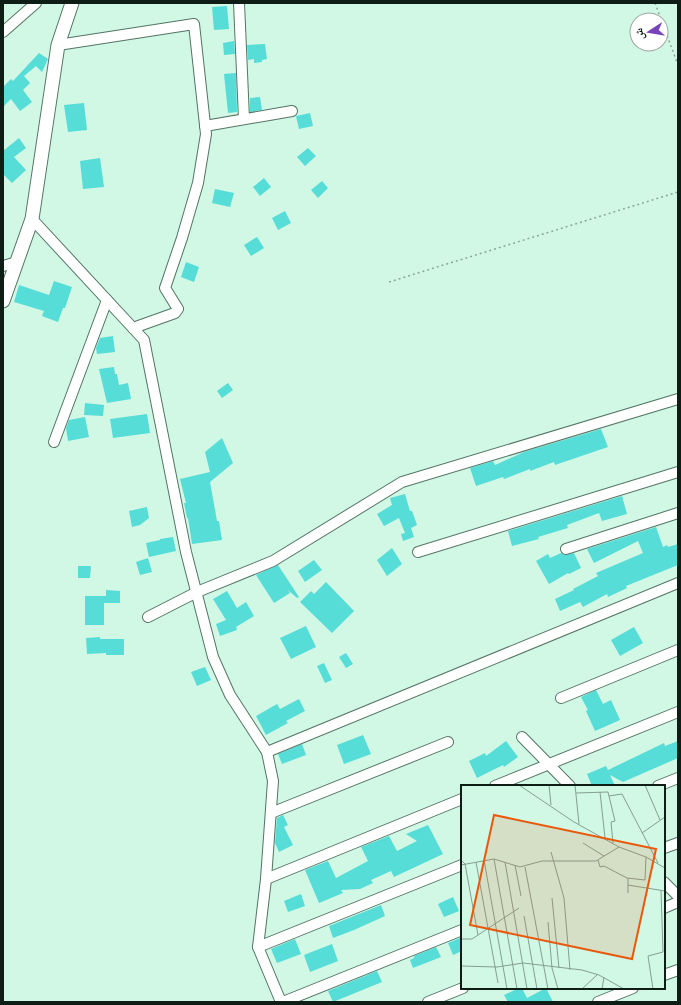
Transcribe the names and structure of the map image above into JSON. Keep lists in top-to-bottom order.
{
  "north": "left"
}
